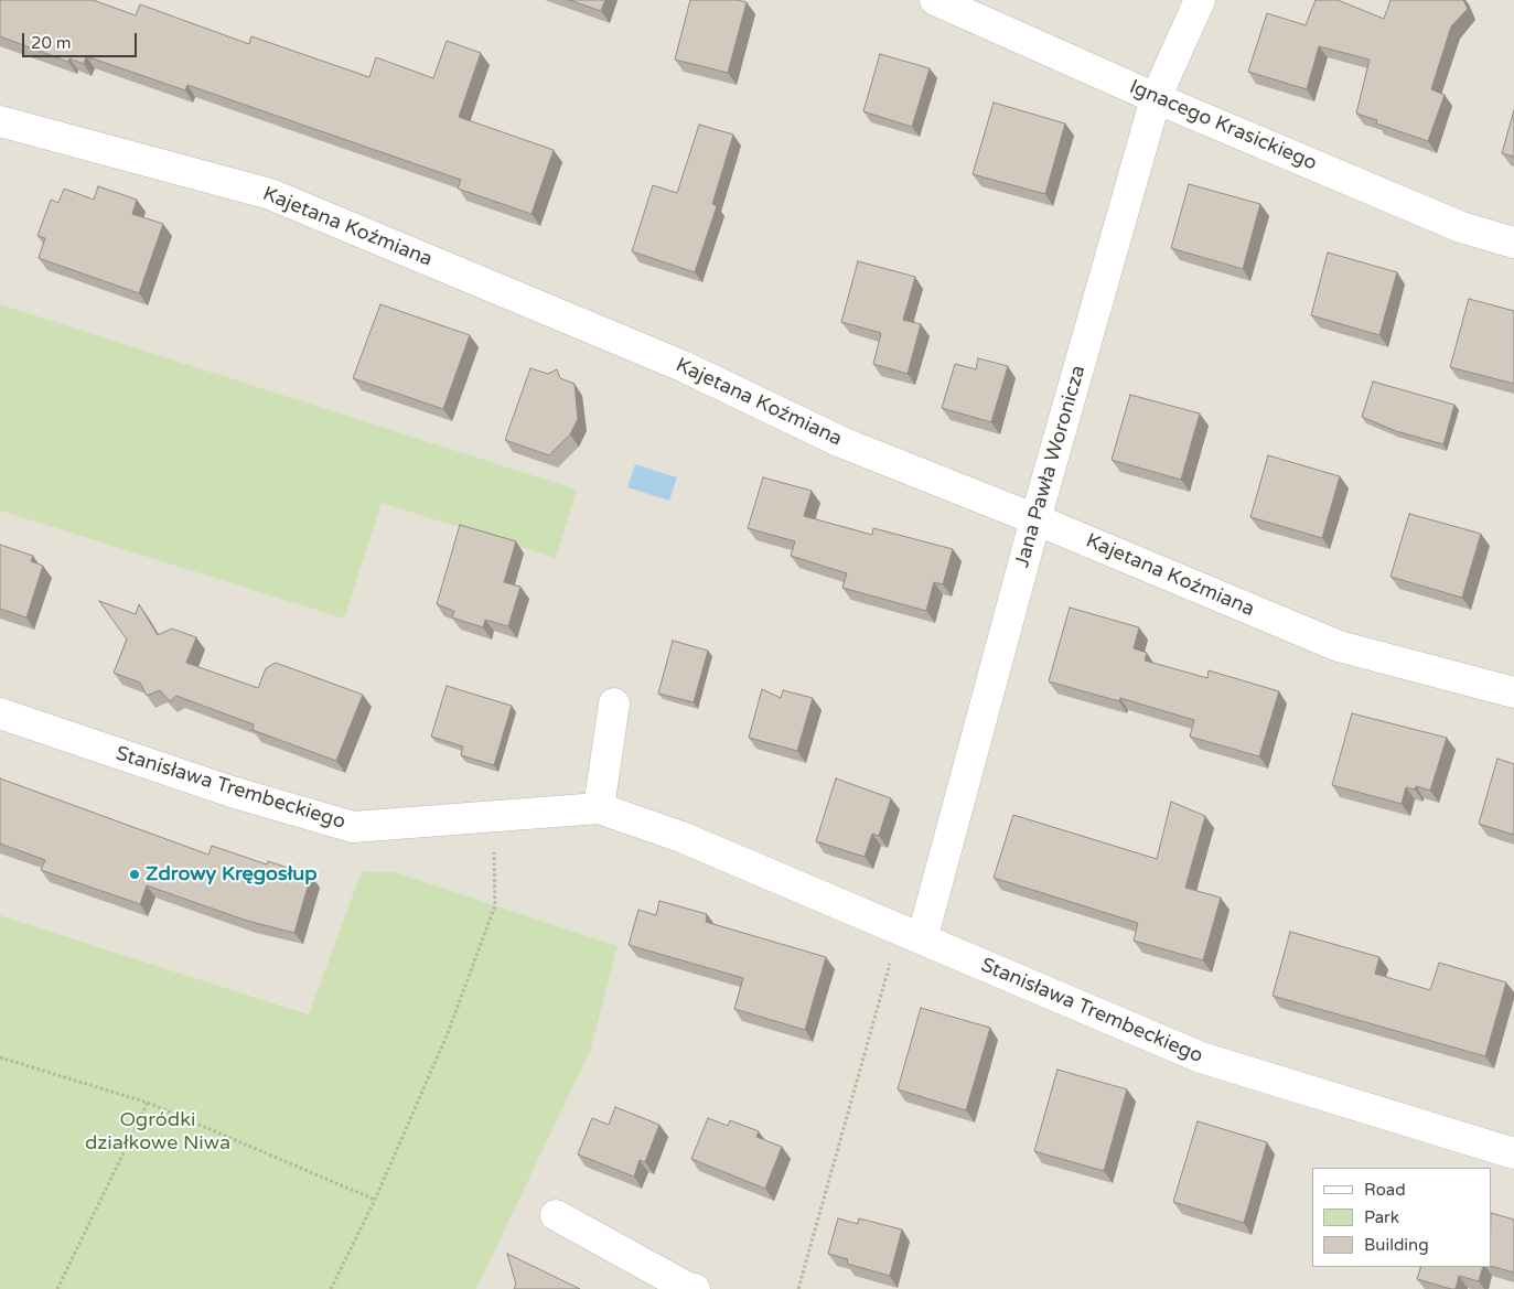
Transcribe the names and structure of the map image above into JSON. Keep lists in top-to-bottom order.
{
  "streets": {
    "street": [
      "Ignacego Krasickiego",
      "Kajetana Koźmiana",
      "Jana Pawła Woronicza",
      "Stanisława Trembeckiego"
    ]
  },
  "crossings": [
    ["Ignacego Krasickiego", "Jana Pawła Woronicza"],
    ["Kajetana Koźmiana", "Jana Pawła Woronicza"],
    ["Jana Pawła Woronicza", "Stanisława Trembeckiego"]
  ],
  "parks": ["Ogródki działkowe Niwa"],
  "places": ["Zdrowy Kręgosłup"],
  "legend": ["Road", "Park", "Building"],
  "scale_bar": "20 m"
}
